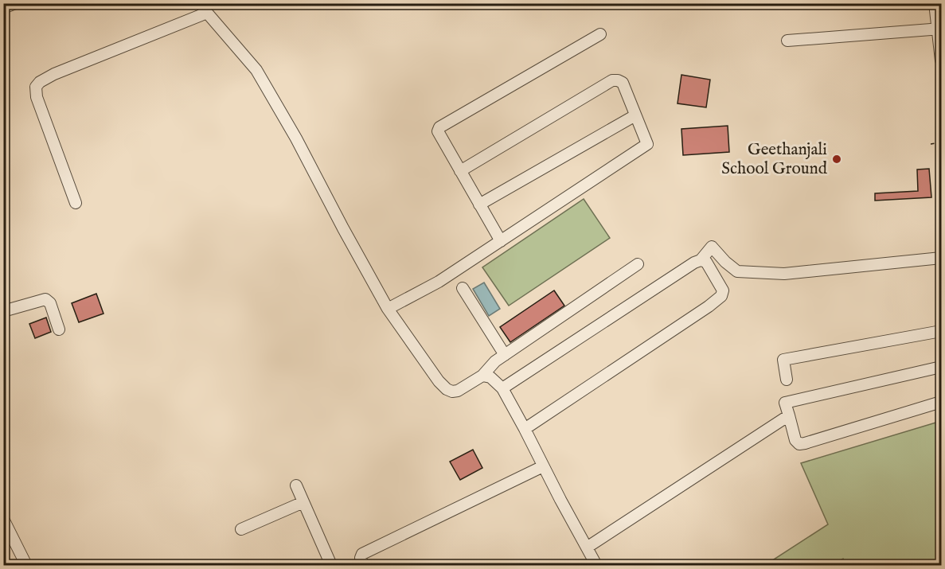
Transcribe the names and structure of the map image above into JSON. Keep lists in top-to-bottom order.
{
  "places": ["Geethanjali School Ground"]
}
